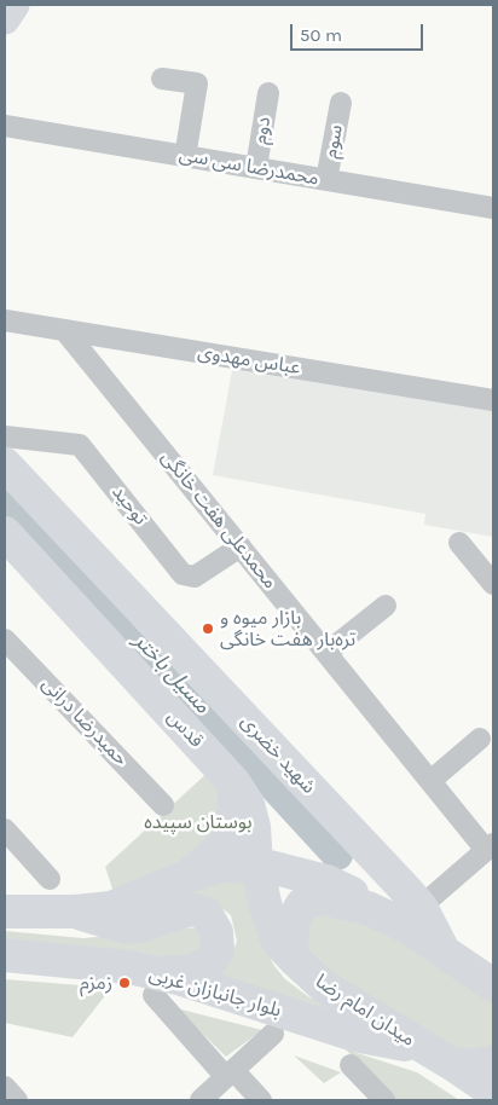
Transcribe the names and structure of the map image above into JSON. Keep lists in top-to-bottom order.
{
  "streets": {
    "main road": [
      "قدس",
      "شهید خضری",
      "بلوار جانبازان غربی",
      "میدان امام رضا"
    ],
    "street": [
      "دوم",
      "سوم",
      "محمدرضا سی سی",
      "عباس مهدوی",
      "توحید",
      "محمدعلی هفت خانگی",
      "حمیدرضا درانی"
    ]
  },
  "crossings": [
    ["دوم", "محمدرضا سی سی"],
    ["سوم", "محمدرضا سی سی"],
    ["عباس مهدوی", "محمدعلی هفت خانگی"],
    ["توحید", "محمدعلی هفت خانگی"],
    ["قدس", "میدان امام رضا"],
    ["بلوار جانبازان غربی", "میدان امام رضا"]
  ],
  "water": ["مسیل باختر"],
  "parks": ["بوستان سپیده"],
  "places": ["بازار میوه و تره‌بار هفت خانگی", "زمزم"],
  "scale_bar": "50 m"
}
